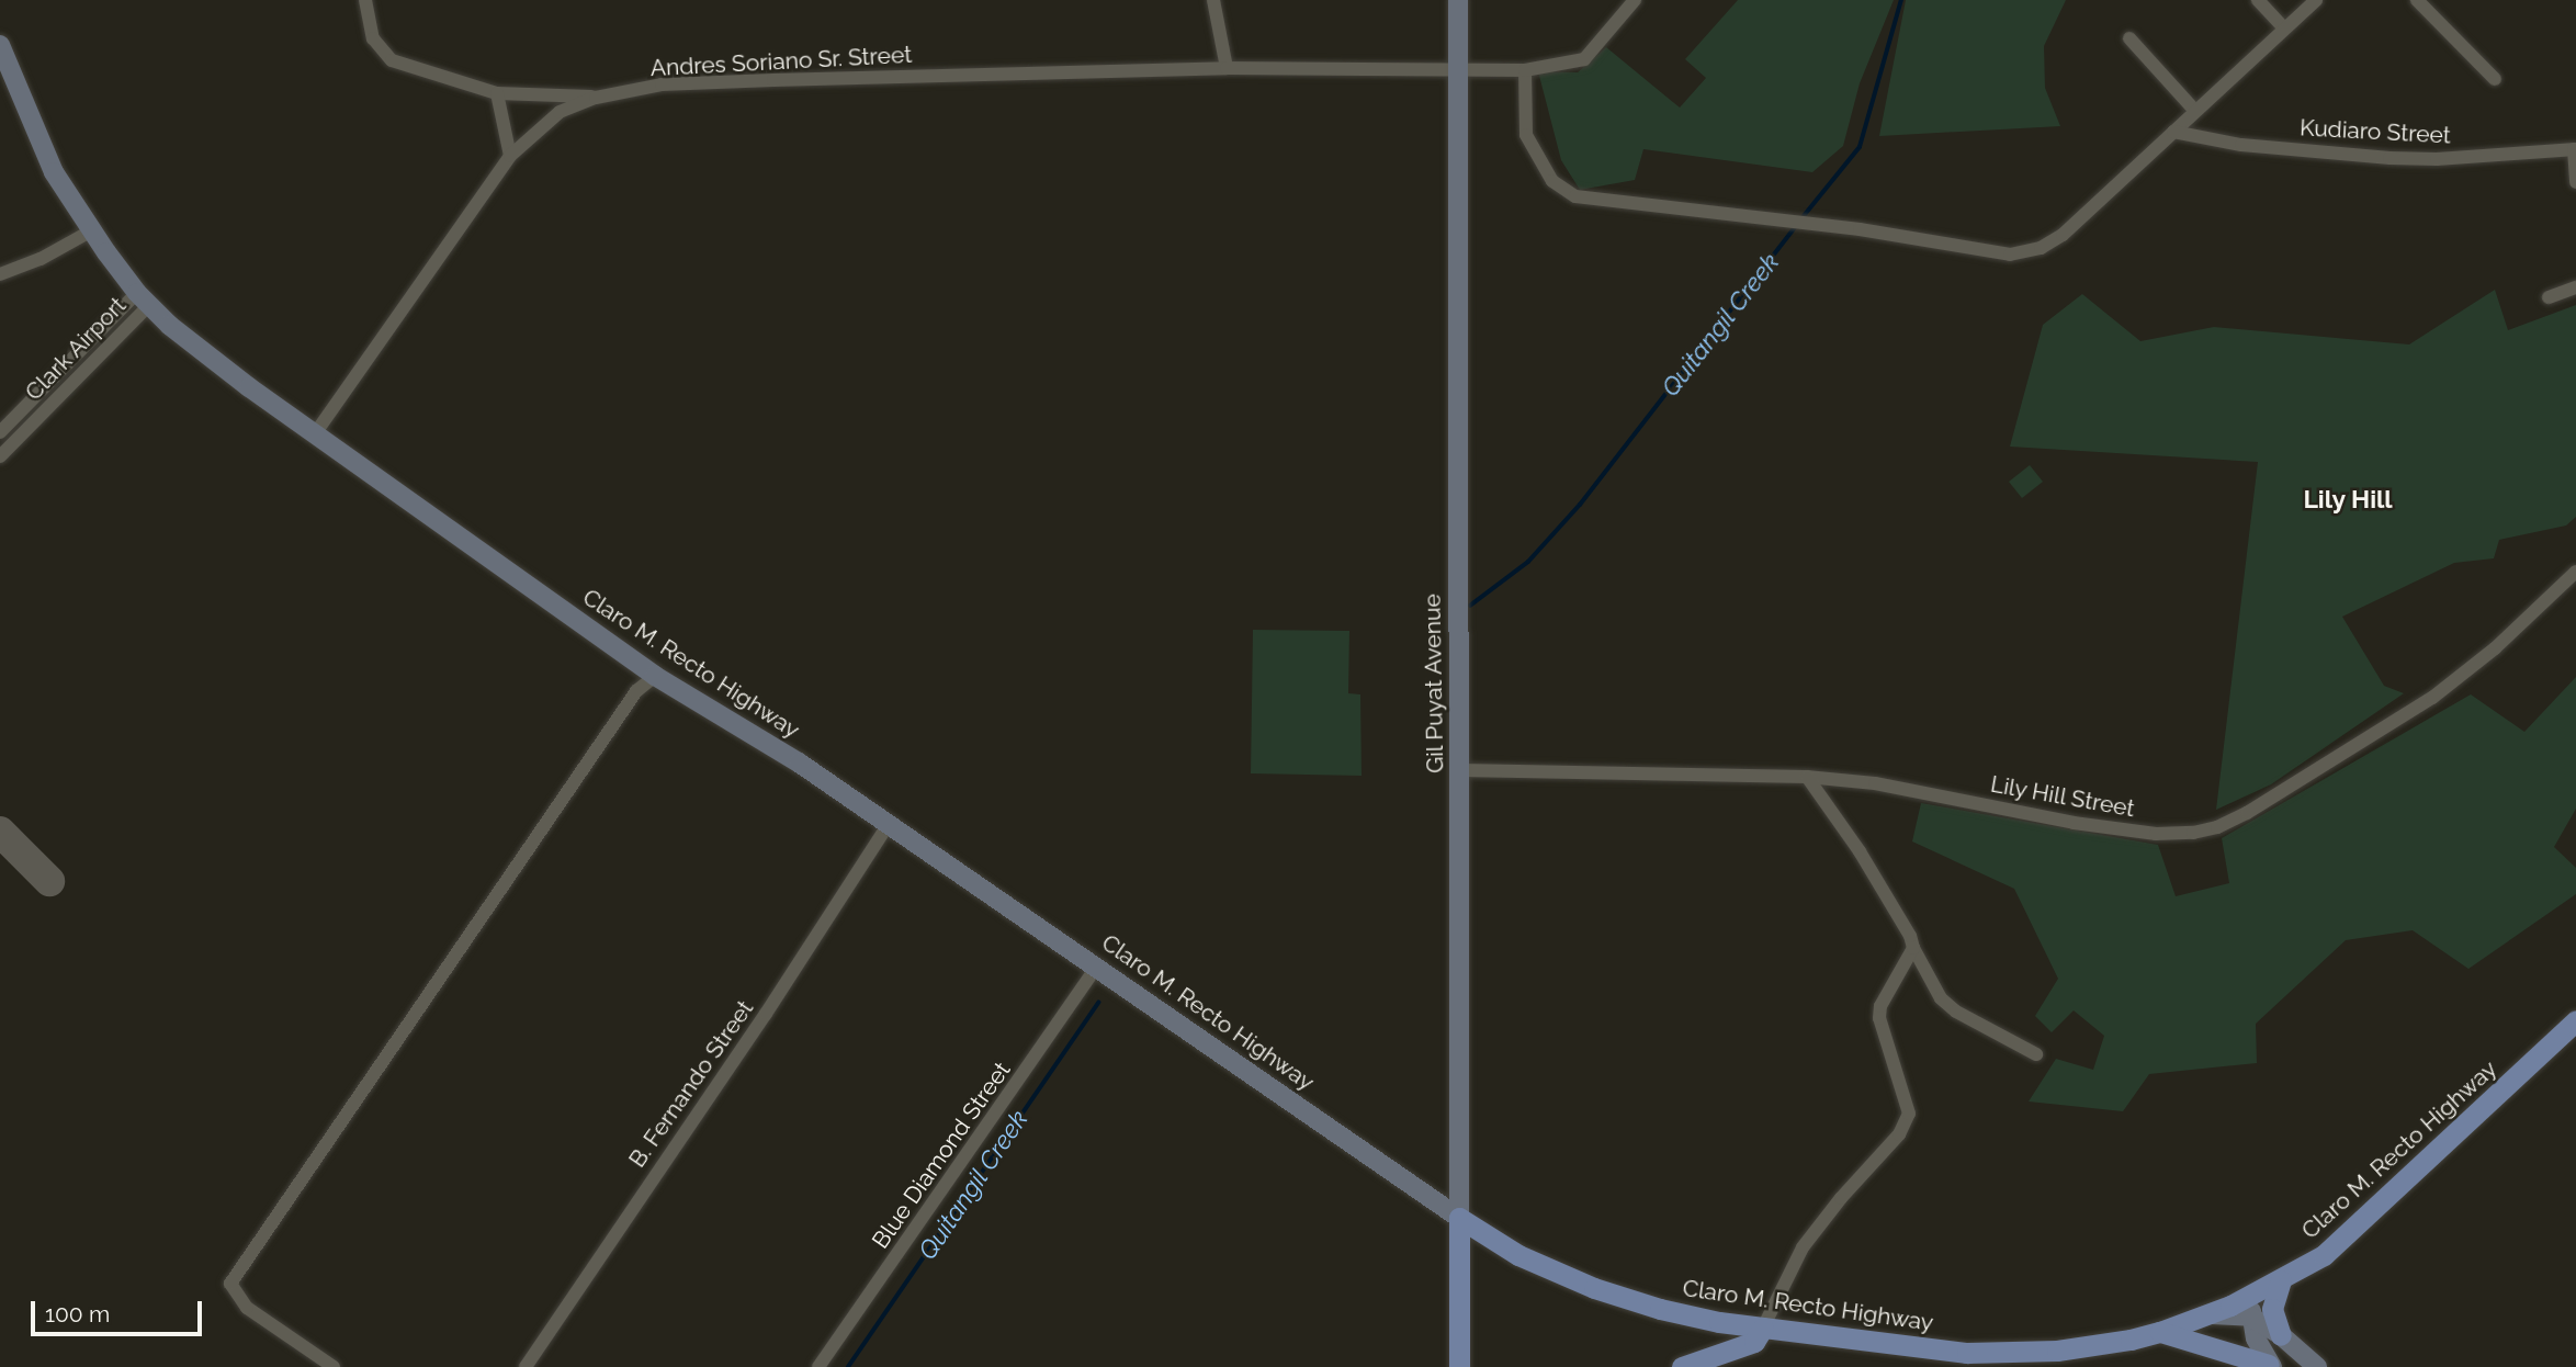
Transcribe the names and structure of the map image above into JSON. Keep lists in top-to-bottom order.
{
  "streets": {
    "main road": ["Claro M. Recto Highway", "Gil Puyat Avenue"],
    "street": [
      "Andres Soriano Sr. Street",
      "Kudiaro Street",
      "Clark Airport",
      "Lily Hill Street",
      "B. Fernando Street",
      "Blue Diamond Street"
    ]
  },
  "crossings": [
    ["Andres Soriano Sr. Street", "Claro M. Recto Highway"],
    ["Andres Soriano Sr. Street", "Gil Puyat Avenue"],
    ["Clark Airport", "Claro M. Recto Highway"],
    ["Claro M. Recto Highway", "Gil Puyat Avenue"],
    ["Claro M. Recto Highway", "B. Fernando Street"],
    ["Claro M. Recto Highway", "Blue Diamond Street"],
    ["Gil Puyat Avenue", "Lily Hill Street"]
  ],
  "districts": ["Lily Hill"],
  "water": ["Quitangil Creek"],
  "scale_bar": "100 m"
}
